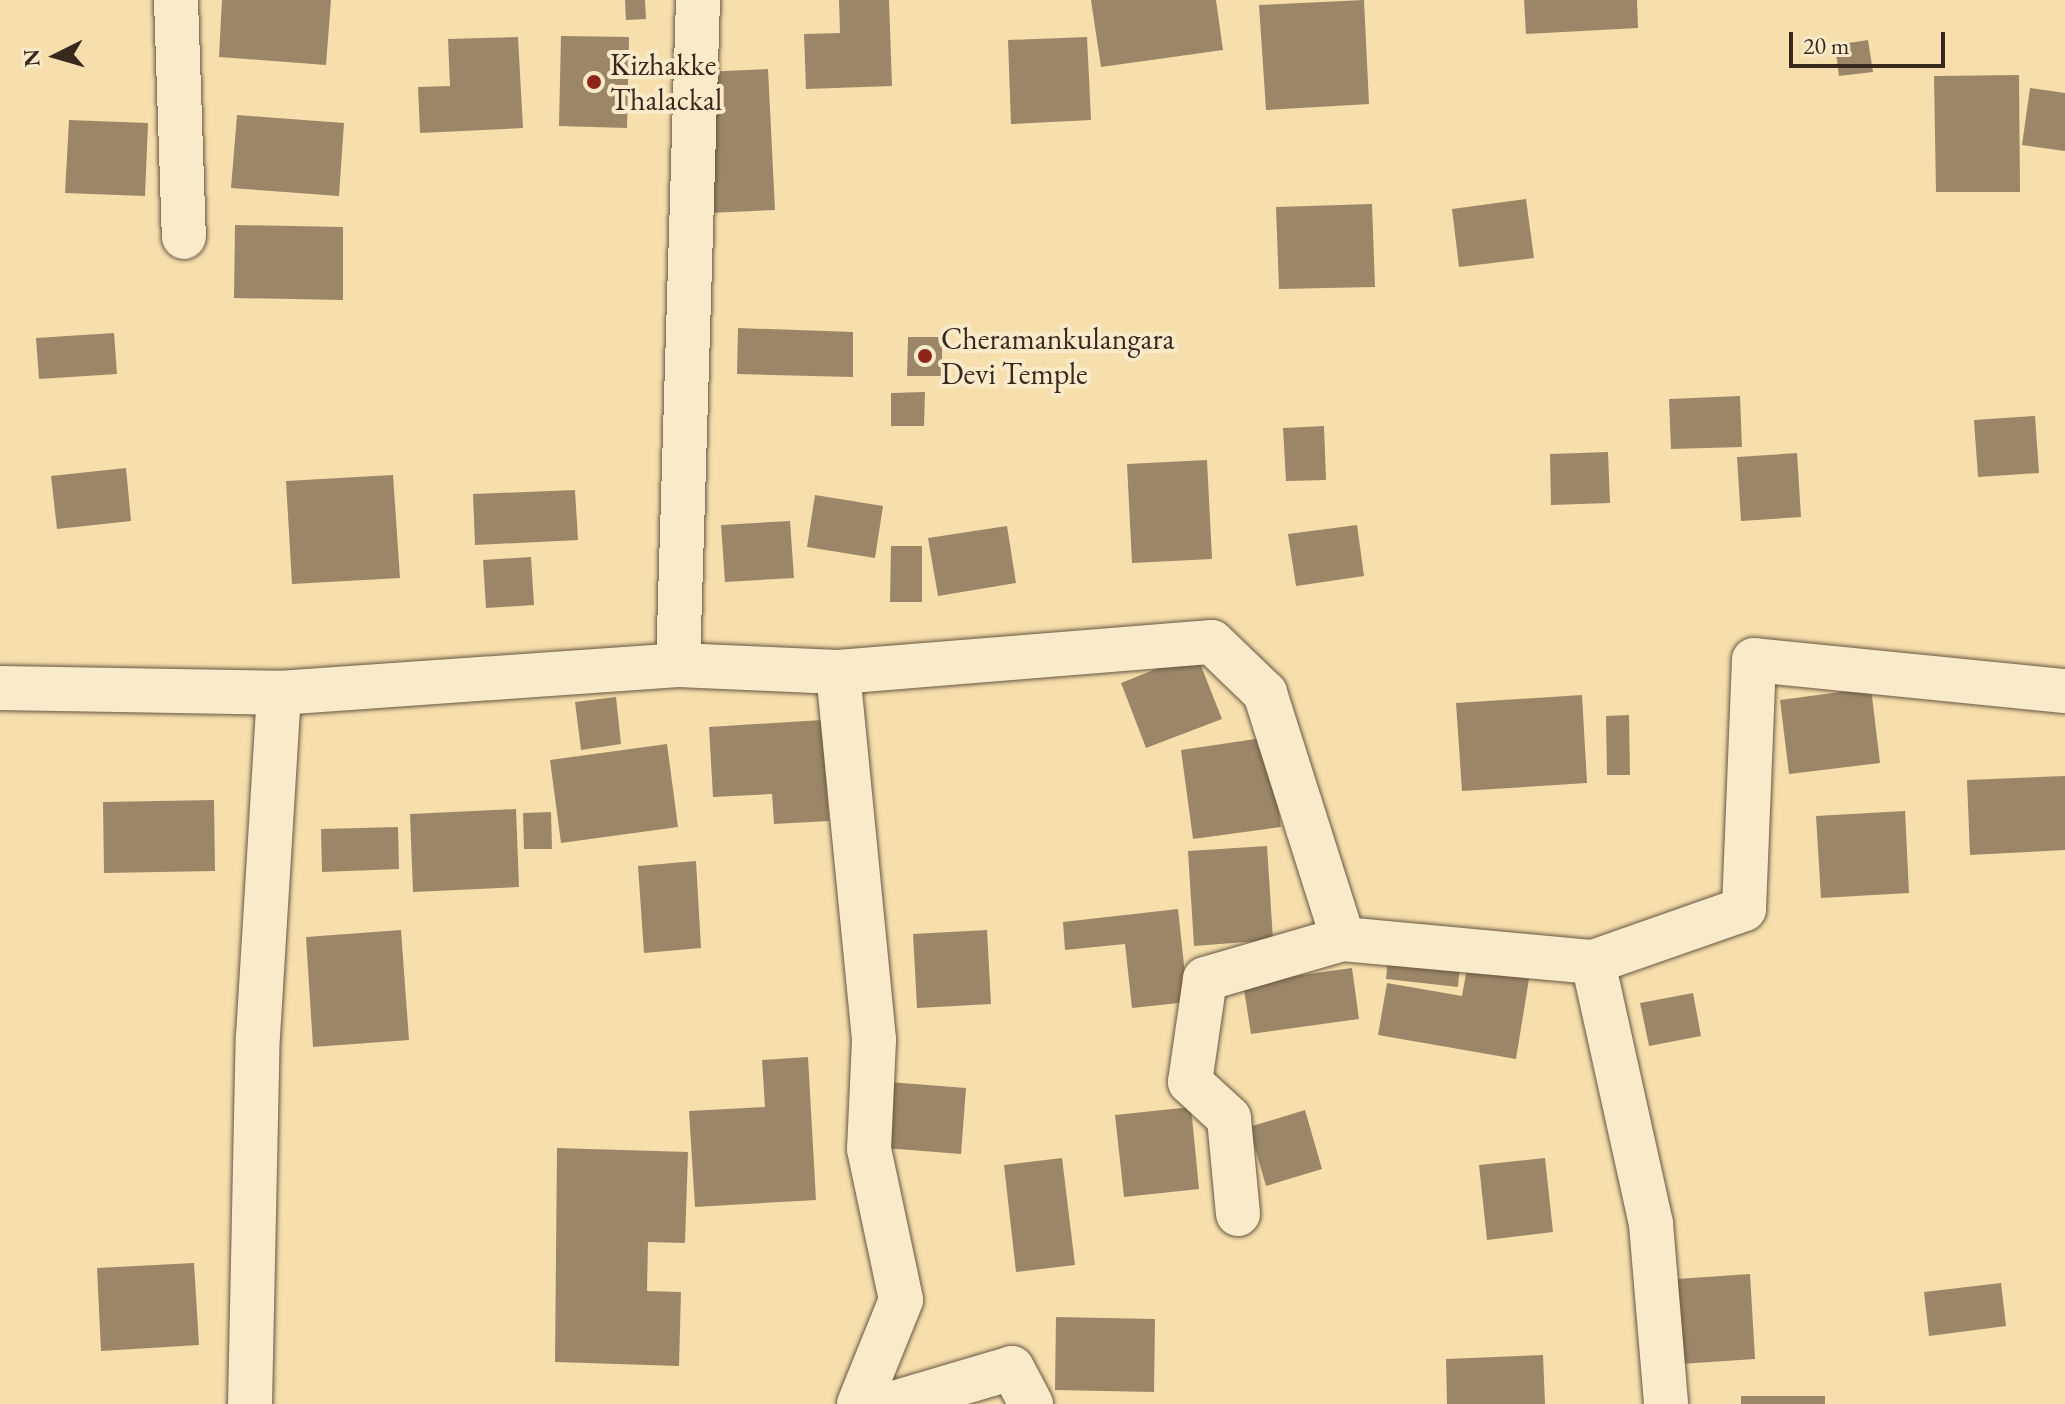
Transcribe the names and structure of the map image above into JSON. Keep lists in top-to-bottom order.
{
  "places": ["Kizhakke Thalackal", "Cheramankulangara Devi Temple"],
  "scale_bar": "20 m",
  "north": "left"
}
